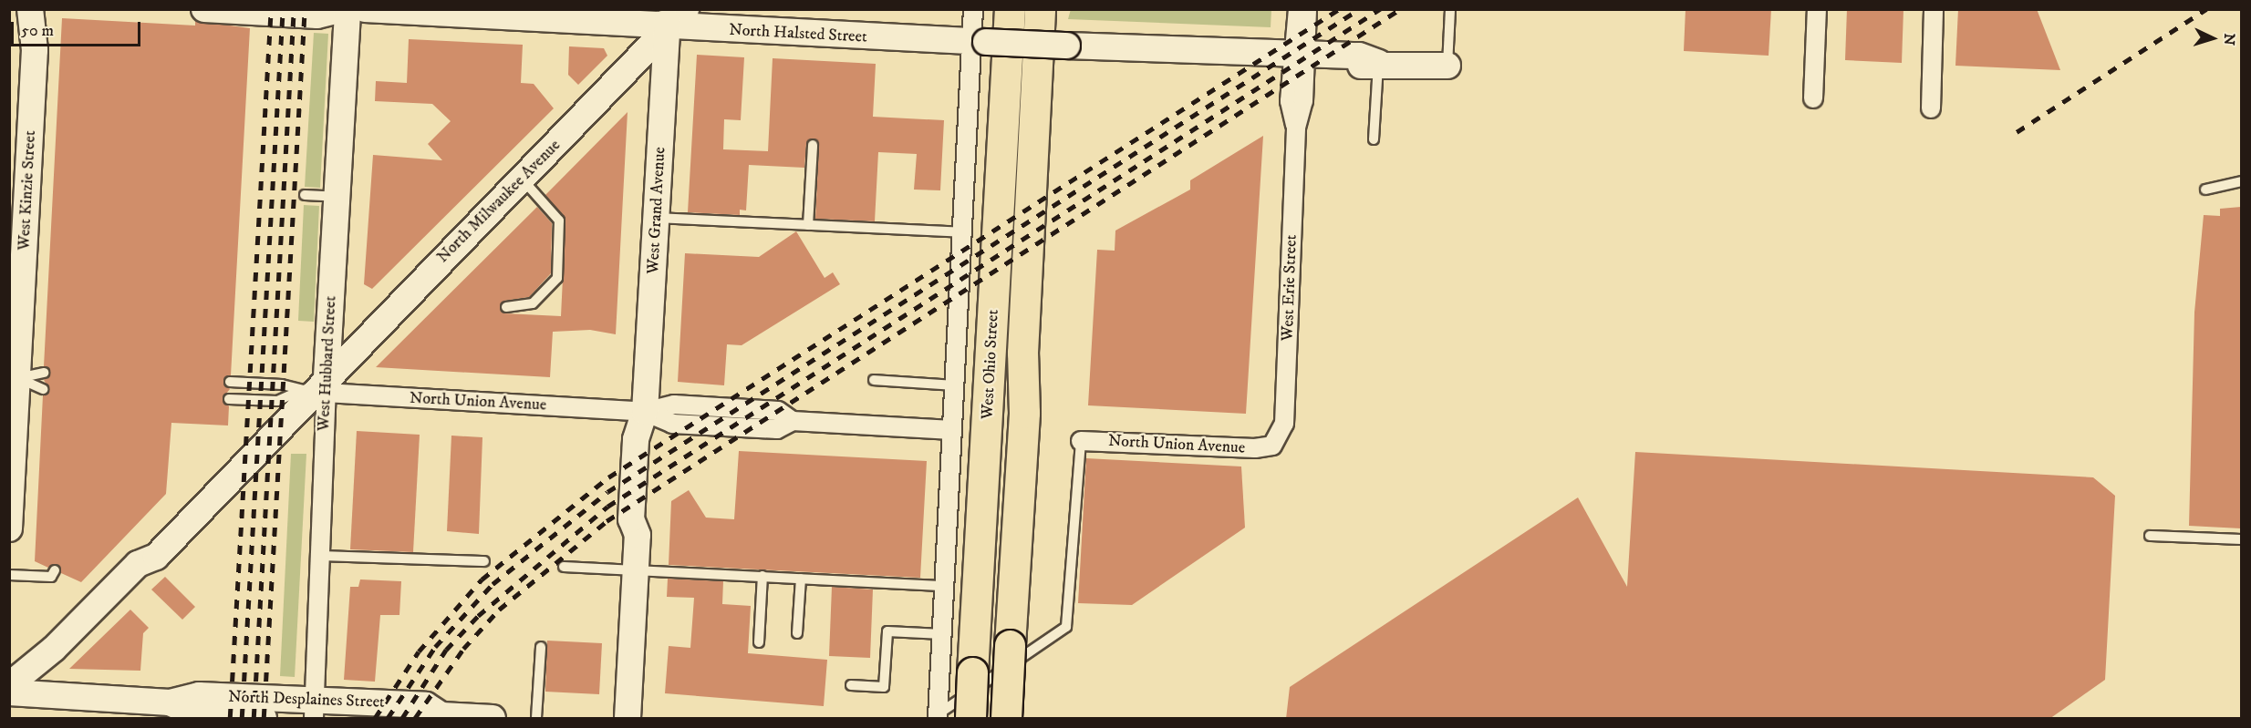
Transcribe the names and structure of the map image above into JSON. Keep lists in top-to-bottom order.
{
  "streets": {
    "highway": ["West Ohio Street"],
    "main road": [
      "North Halsted Street",
      "West Kinzie Street",
      "North Milwaukee Avenue",
      "West Grand Avenue",
      "West Hubbard Street",
      "North Desplaines Street"
    ],
    "street": ["West Erie Street", "North Union Avenue"]
  },
  "crossings": [
    ["North Halsted Street", "North Milwaukee Avenue"],
    ["North Halsted Street", "West Grand Avenue"],
    ["North Halsted Street", "West Erie Street"],
    ["North Milwaukee Avenue", "West Grand Avenue"],
    ["North Milwaukee Avenue", "West Hubbard Street"],
    ["North Milwaukee Avenue", "North Union Avenue"],
    ["West Grand Avenue", "North Union Avenue"],
    ["West Erie Street", "North Union Avenue"],
    ["West Hubbard Street", "North Union Avenue"],
    ["West Hubbard Street", "North Desplaines Street"]
  ],
  "scale_bar": "50 m",
  "north": "right"
}
